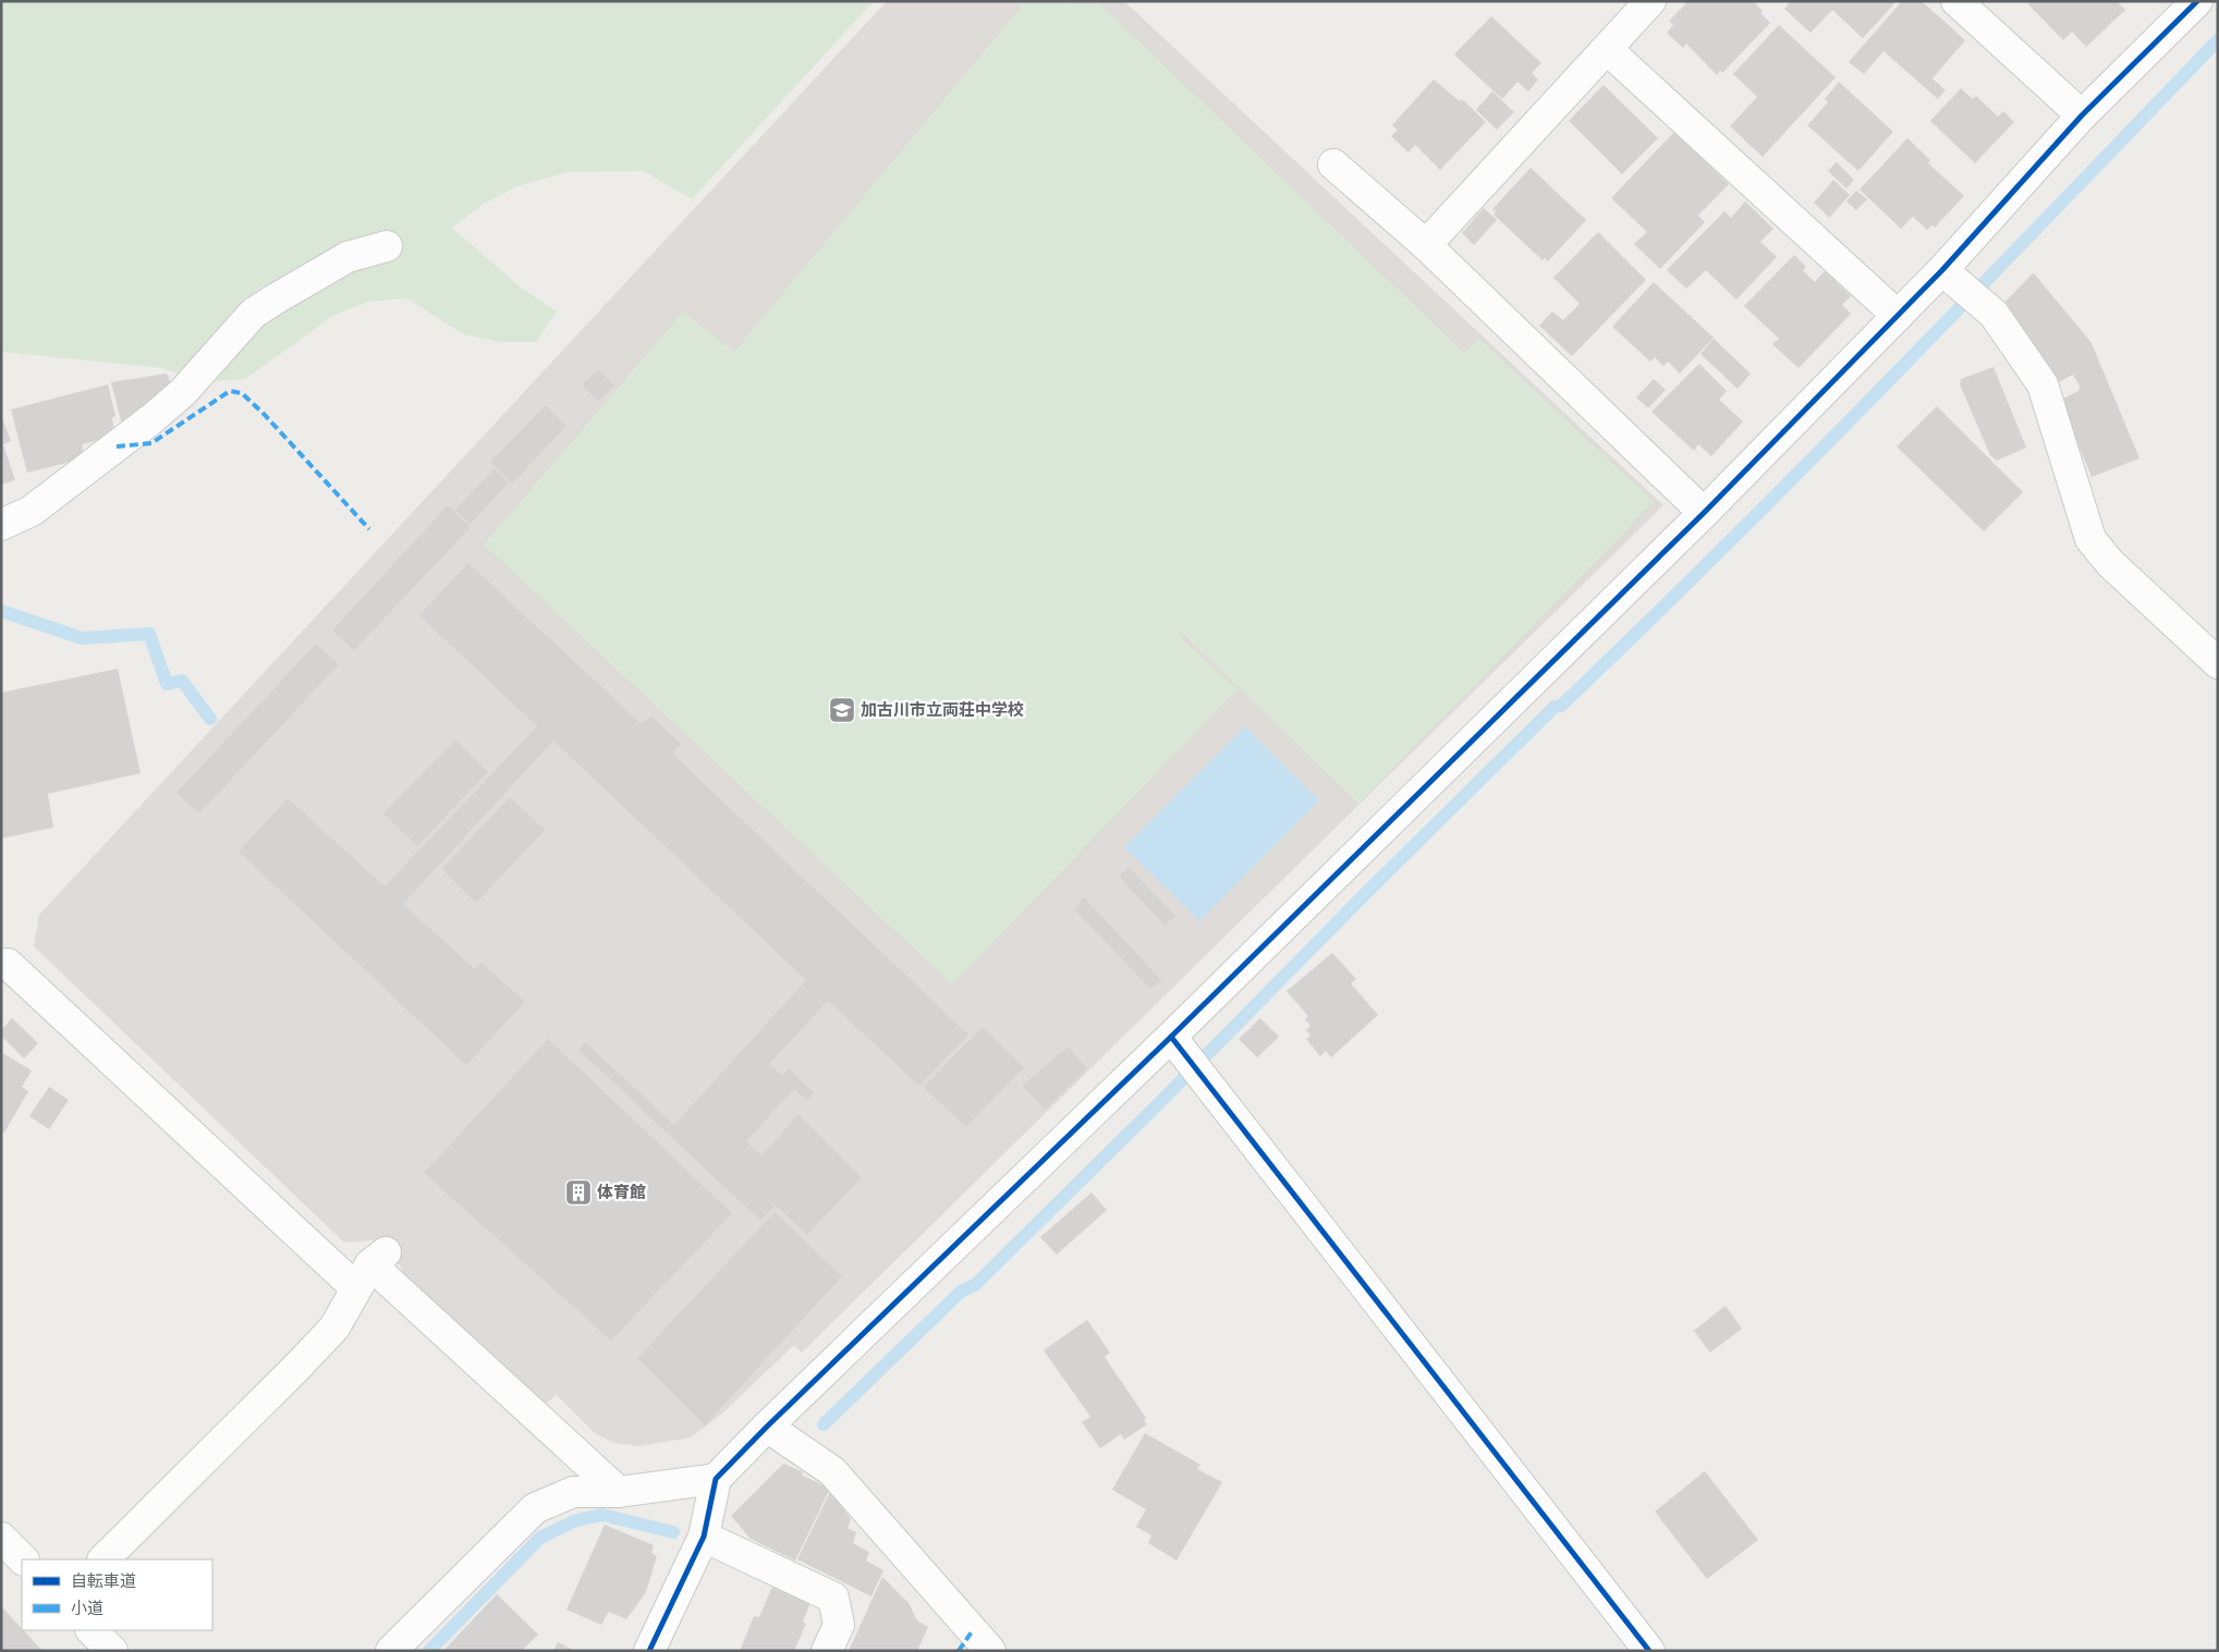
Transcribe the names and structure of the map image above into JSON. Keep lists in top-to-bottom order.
{
  "places": {
    "school or university": ["加古川市立両荘中学校"],
    "building": ["体育館"]
  },
  "legend": ["自転車道", "小道"]
}
